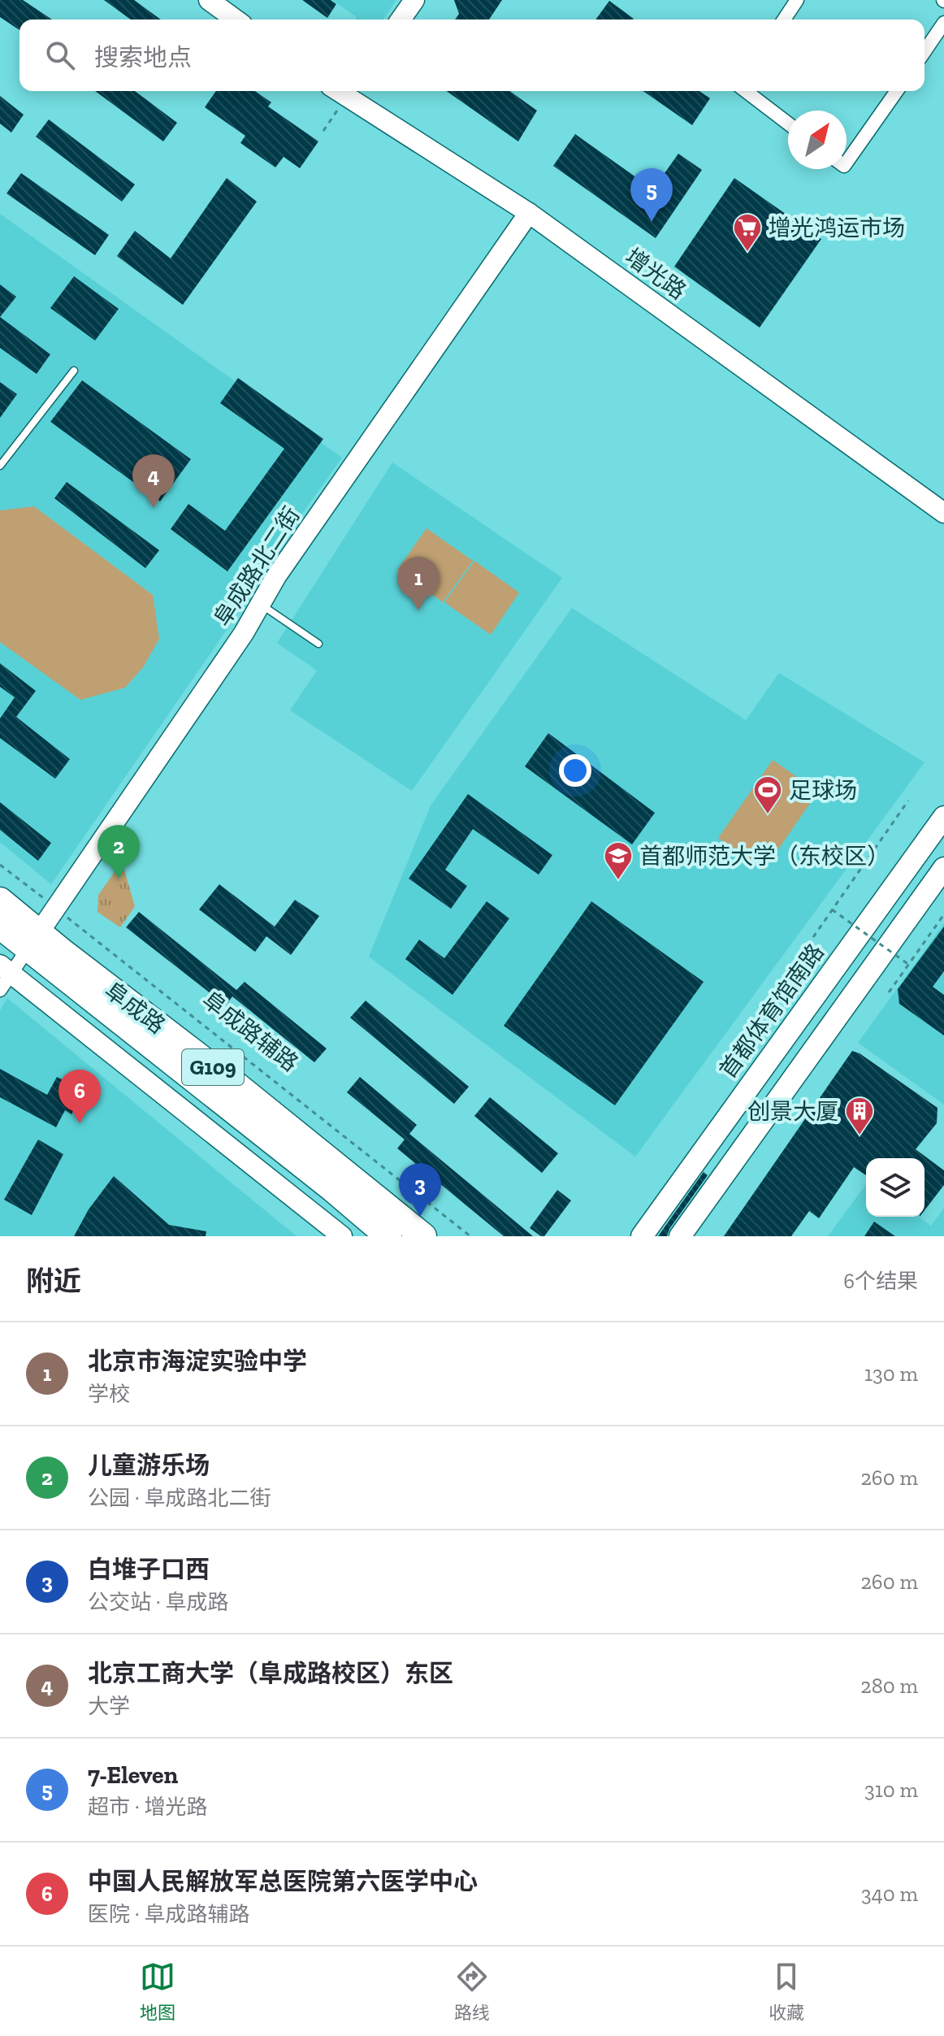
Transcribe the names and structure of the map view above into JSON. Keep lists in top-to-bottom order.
{
  "streets": {
    "highway": ["阜成路", "G109"],
    "main road": ["首都体育馆南路"],
    "street": ["增光路", "阜成路北二街"],
    "path": ["阜成路辅路"]
  },
  "crossings": [
    ["增光路", "阜成路北二街"],
    ["阜成路北二街", "阜成路"],
    ["阜成路北二街", "阜成路辅路"]
  ],
  "places": {
    "supermarket": ["增光鸿运市场"],
    "sports": ["足球场"],
    "school or university": ["首都师范大学（东校区）"],
    "building": ["创景大厦"]
  },
  "north": "top right",
  "page": {
    "search": "搜索地点",
    "pins": [
      "5",
      "4",
      "1",
      "2",
      "6",
      "3"
    ],
    "heading": ["附近", "6个结果"],
    "list": [
      {
        "mark": "1",
        "name": "北京市海淀实验中学",
        "note": "学校",
        "value": "130 m"
      },
      {
        "mark": "2",
        "name": "儿童游乐场",
        "note": "公园 · 阜成路北二街",
        "value": "260 m"
      },
      {
        "mark": "3",
        "name": "白堆子口西",
        "note": "公交站 · 阜成路",
        "value": "260 m"
      },
      {
        "mark": "4",
        "name": "北京工商大学（阜成路校区）东区",
        "note": "大学",
        "value": "280 m"
      },
      {
        "mark": "5",
        "name": "7-Eleven",
        "note": "超市 · 增光路",
        "value": "310 m"
      },
      {
        "mark": "6",
        "name": "中国人民解放军总医院第六医学中心",
        "note": "医院 · 阜成路辅路",
        "value": "340 m"
      }
    ],
    "nav": ["地图", "路线", "收藏"]
  }
}
